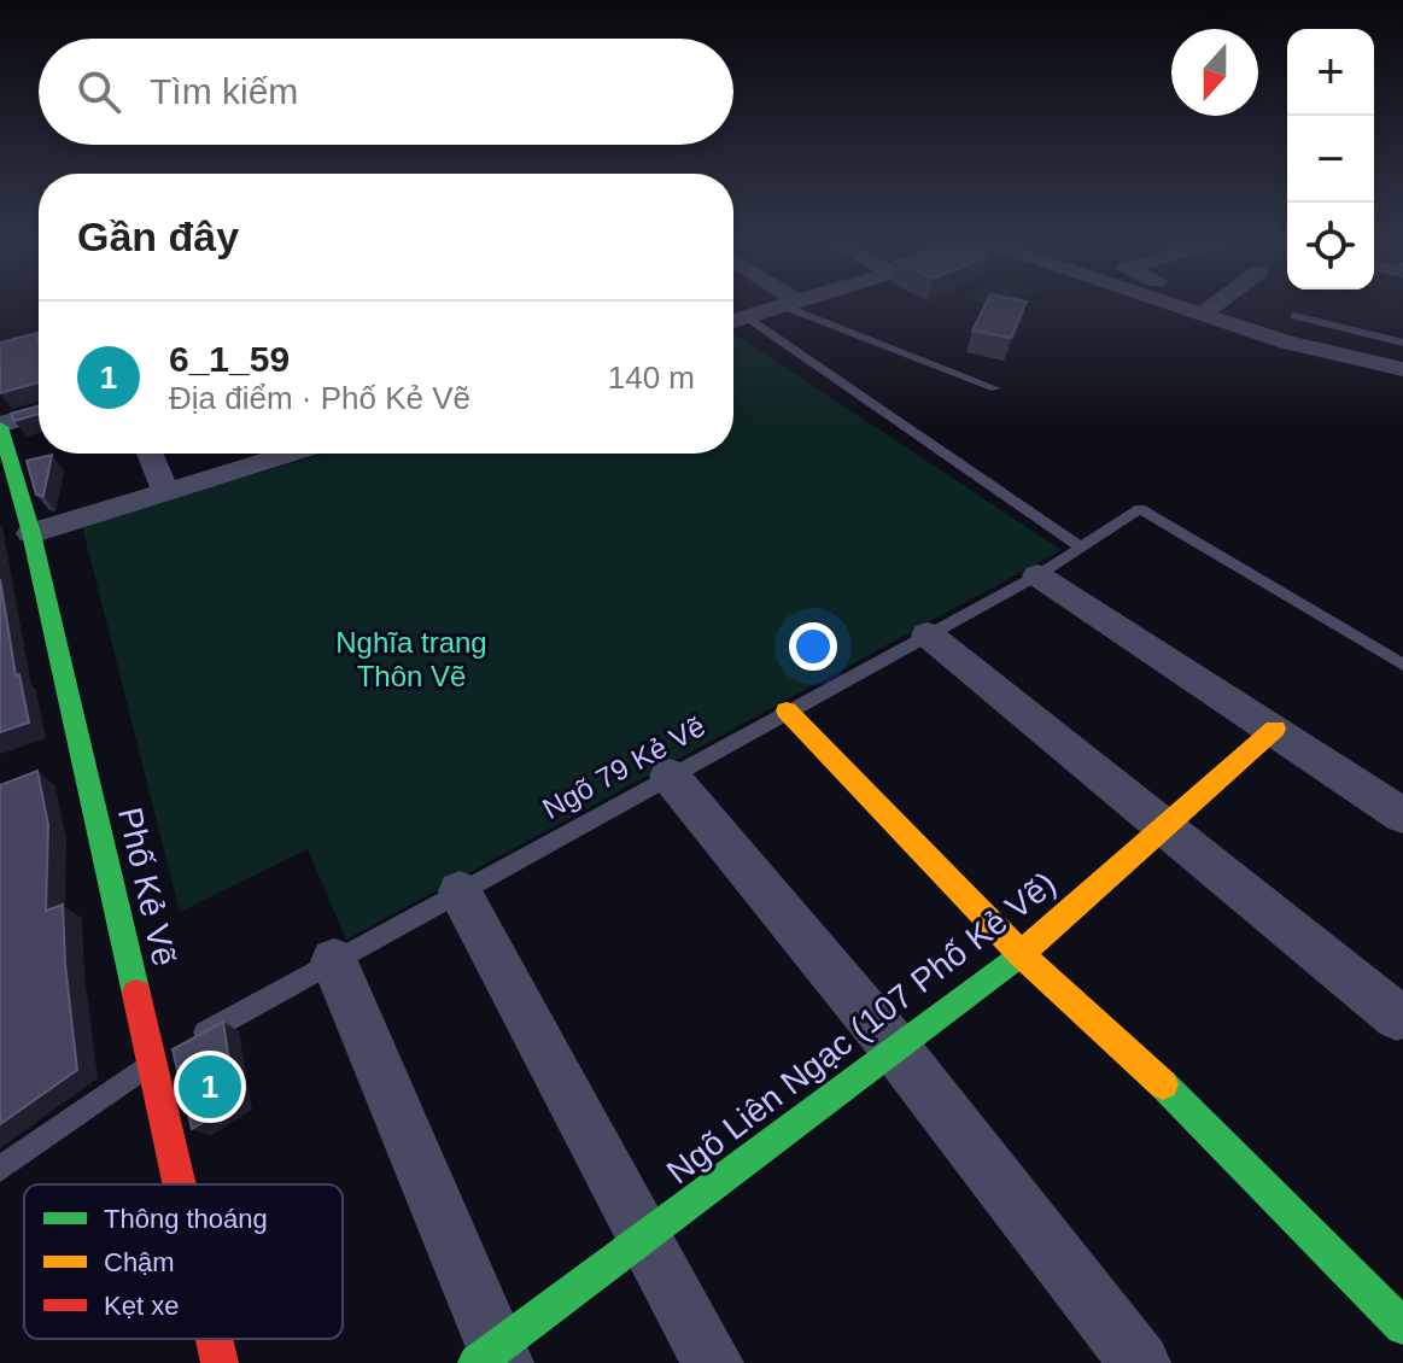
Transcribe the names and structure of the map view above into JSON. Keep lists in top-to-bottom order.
{
  "streets": {
    "street": ["Phố Kẻ Vẽ", "Ngõ Liên Ngạc (107 Phố Kẻ Vẽ)"],
    "lane": ["Ngõ 79 Kẻ Vẽ"]
  },
  "crossings": [
    ["Ngõ 79 Kẻ Vẽ", "Phố Kẻ Vẽ"]
  ],
  "parks": ["Nghĩa trang Thôn Vẽ"],
  "legend": ["Thông thoáng", "Chậm", "Kẹt xe"],
  "north": "bottom",
  "page": {
    "map_buttons": ["+", "−"],
    "search": "Tìm kiếm",
    "heading": "Gần đây",
    "list": [
      {
        "mark": "1",
        "name": "6_1_59",
        "note": "Địa điểm · Phố Kẻ Vẽ",
        "value": "140 m"
      }
    ],
    "pins": "1"
  }
}
